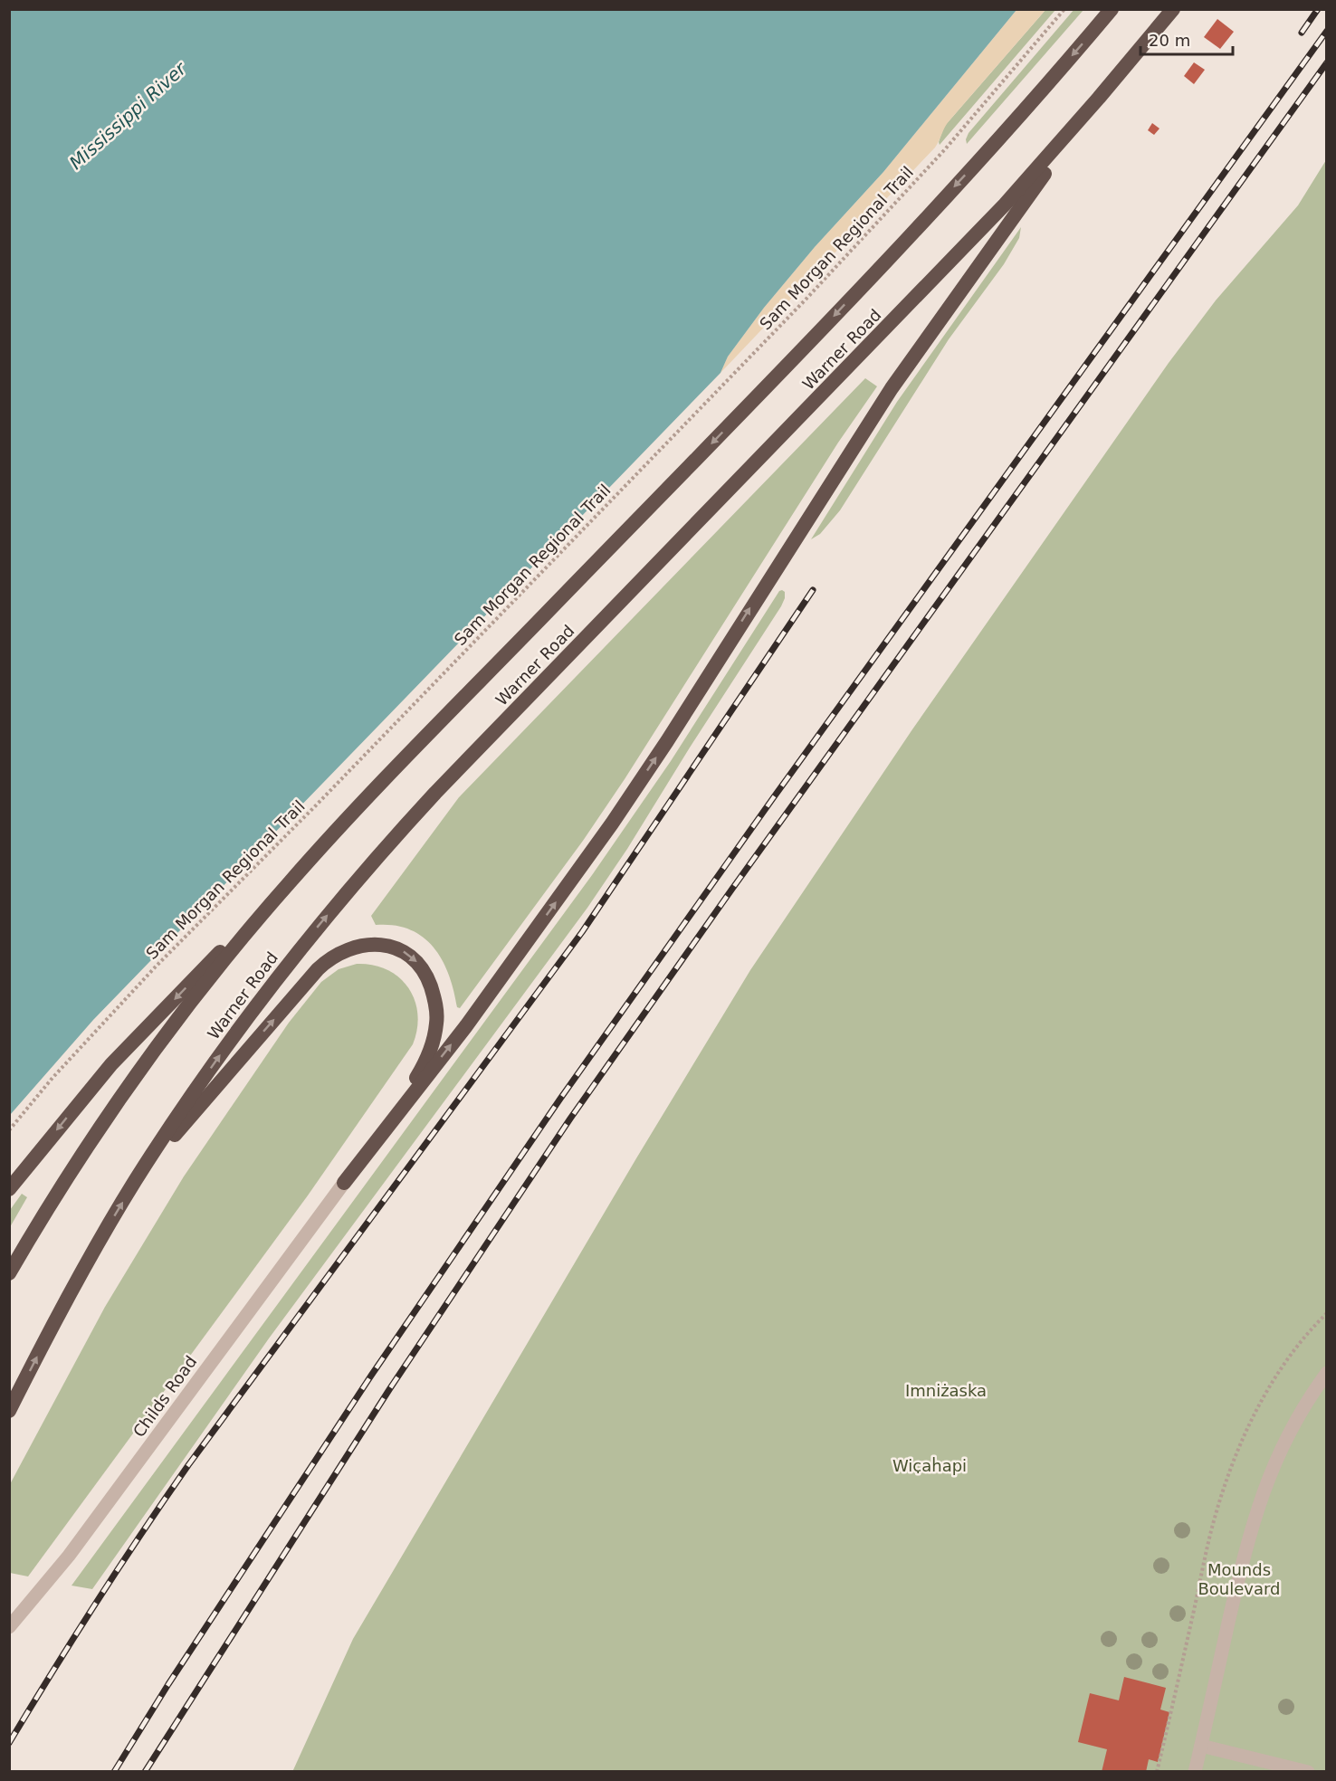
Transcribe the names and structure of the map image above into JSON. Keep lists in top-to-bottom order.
{
  "streets": {
    "highway": ["Warner Road"],
    "street": ["Childs Road"],
    "path": ["Sam Morgan Regional Trail"]
  },
  "water": ["Mississippi River"],
  "parks": ["Imniżaska", "Wic̣aḣapi", "Mounds Boulevard"],
  "scale_bar": "20 m"
}
